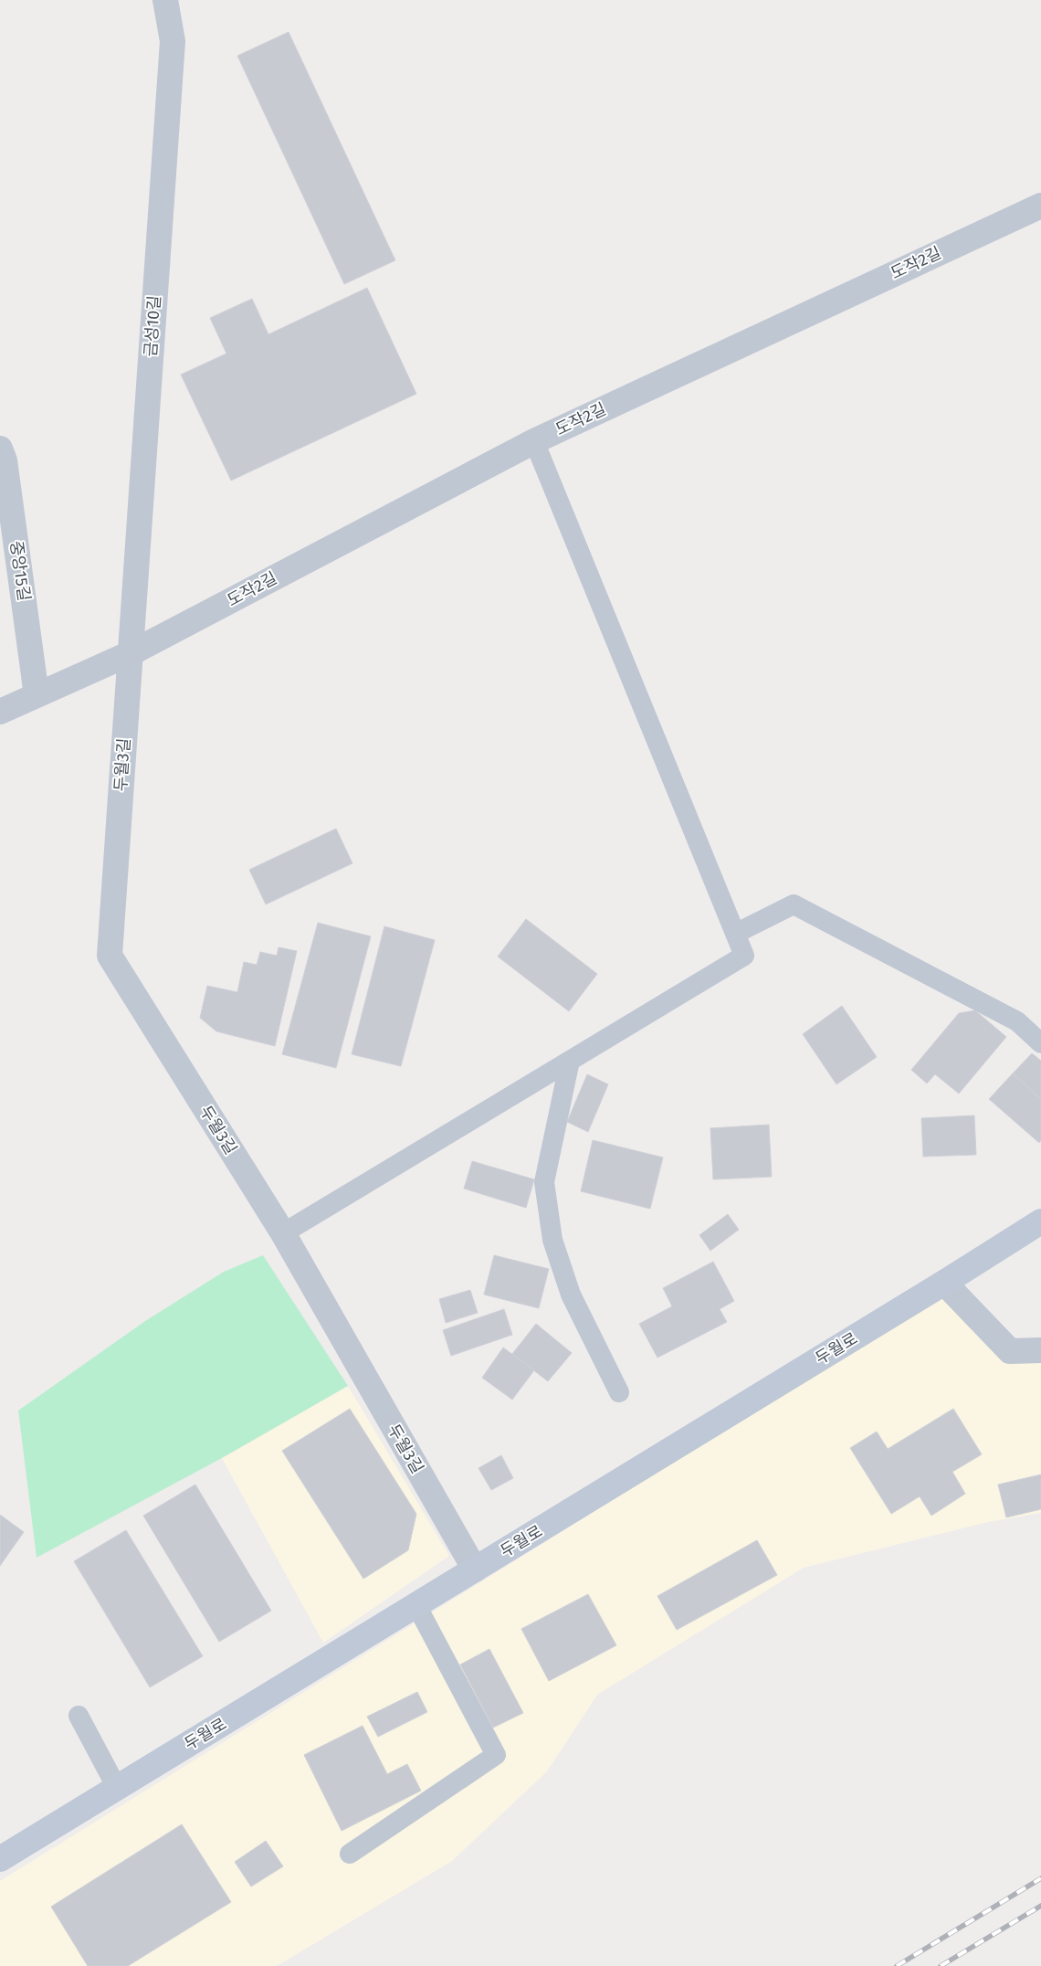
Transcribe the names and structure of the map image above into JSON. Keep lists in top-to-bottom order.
{
  "streets": {
    "main road": ["두월로"],
    "street": [
      "도작2길",
      "금성10길",
      "중앙15길",
      "두월3길"
    ]
  },
  "crossings": [
    ["도작2길", "금성10길"],
    ["도작2길", "두월3길"],
    ["금성10길", "두월3길"],
    ["두월3길", "두월로"]
  ]
}
